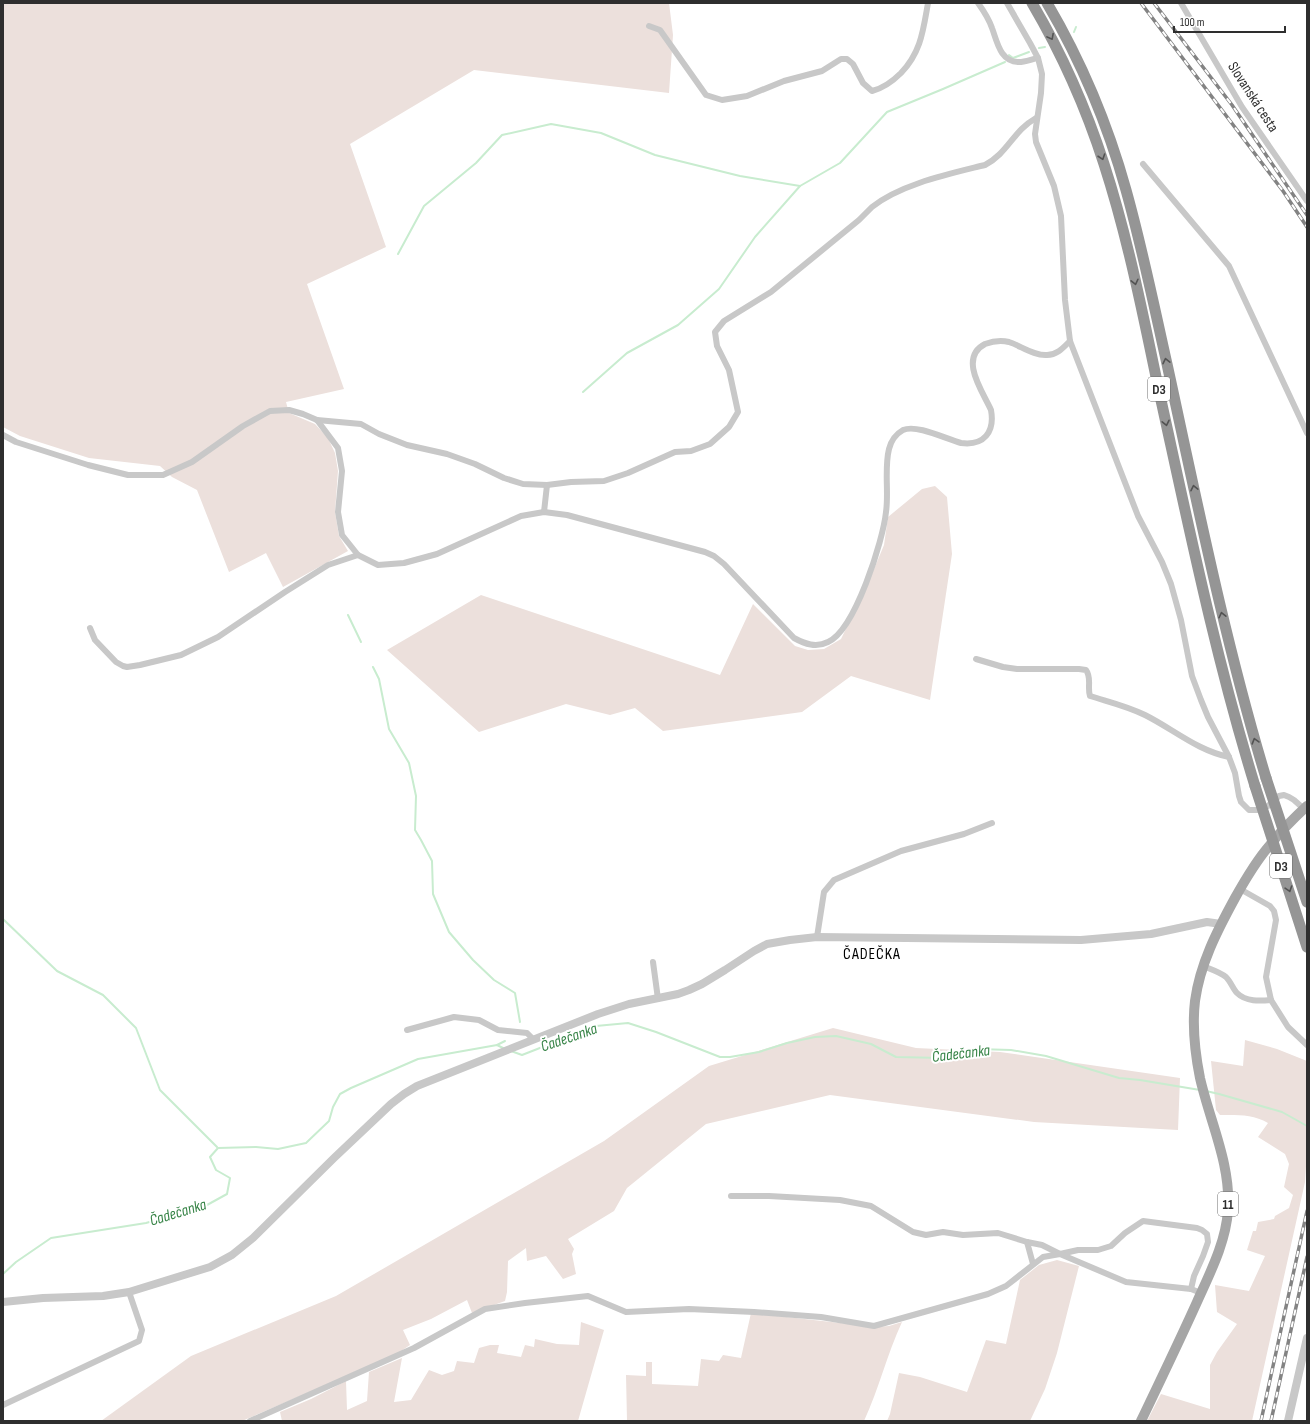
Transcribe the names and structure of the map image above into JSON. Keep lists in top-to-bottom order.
{
  "streets": {
    "highway": ["D3"],
    "main road": ["11"],
    "street": ["Slovanská cesta"]
  },
  "districts": ["ČADEČKA"],
  "water": ["Čadečanka"],
  "scale_bar": "100 m"
}
